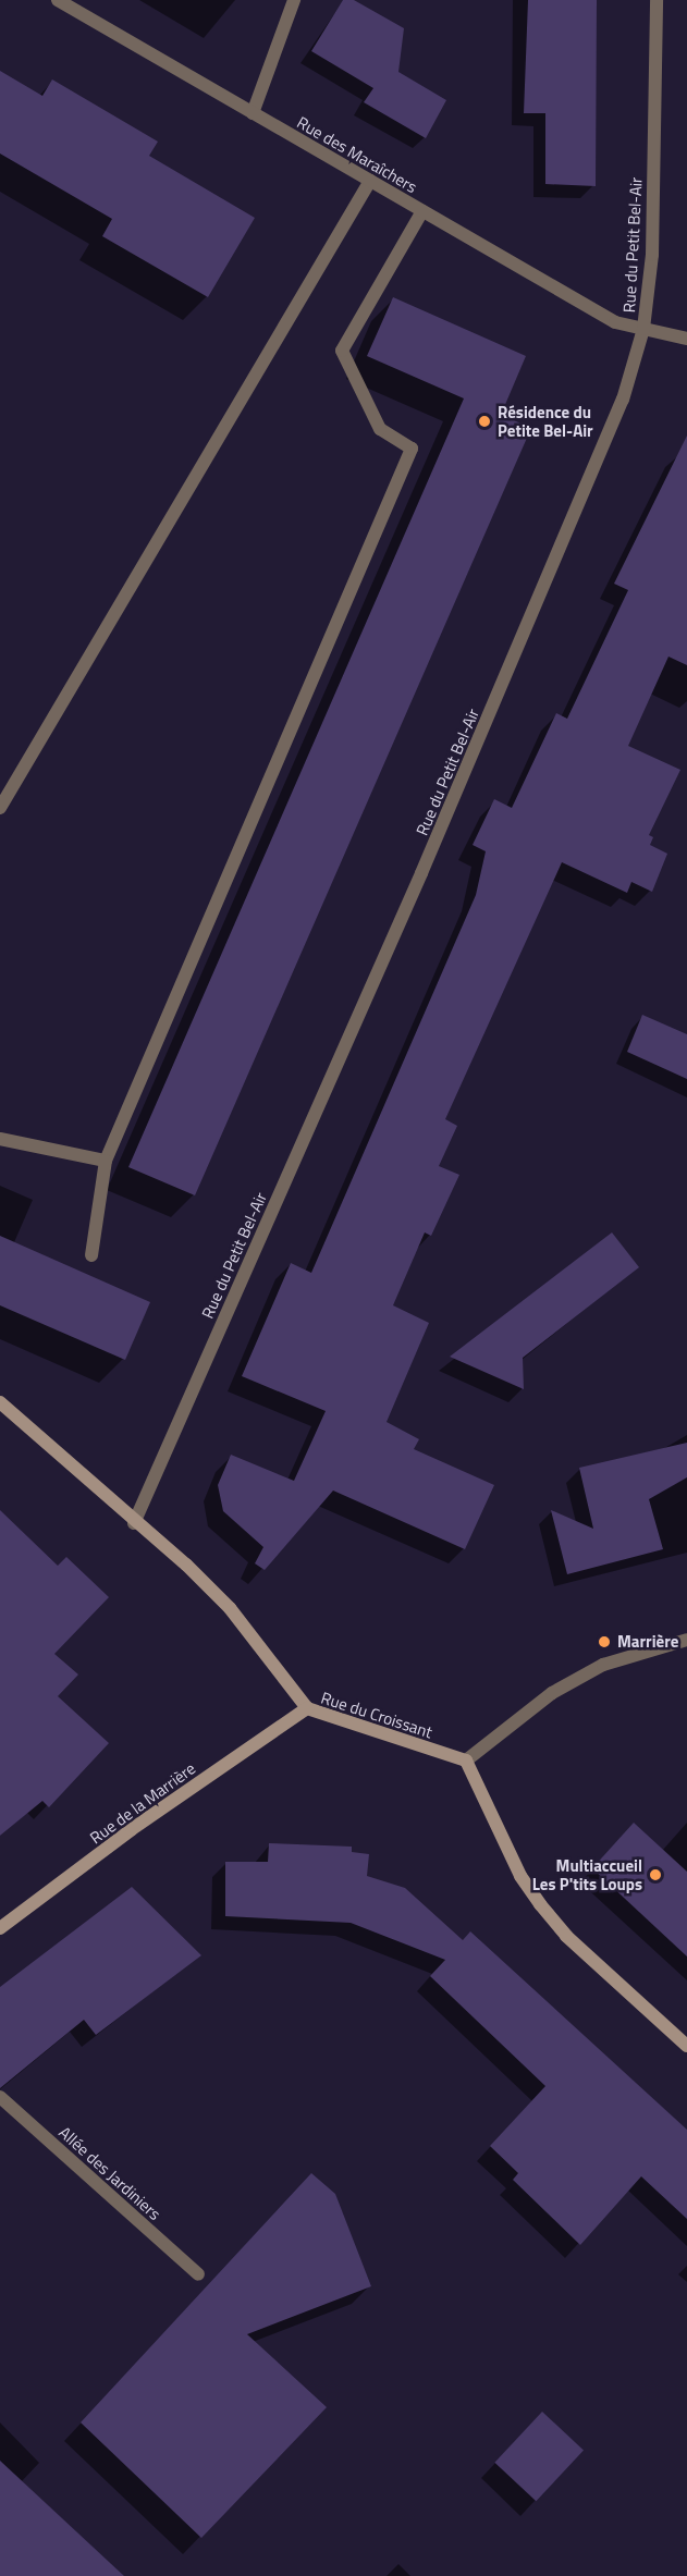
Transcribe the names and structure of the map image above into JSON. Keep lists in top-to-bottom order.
{
  "streets": {
    "street": [
      "Rue des Maraîchers",
      "Rue du Petit Bel-Air",
      "Rue du Croissant",
      "Rue de la Marrière",
      "Allée des Jardiniers"
    ]
  },
  "crossings": [
    ["Rue des Maraîchers", "Rue du Petit Bel-Air"],
    ["Rue du Petit Bel-Air", "Rue du Croissant"],
    ["Rue du Croissant", "Rue de la Marrière"]
  ],
  "places": ["Résidence du Petite Bel-Air", "Marrière", "Multiaccueil Les P'tits Loups"]
}
